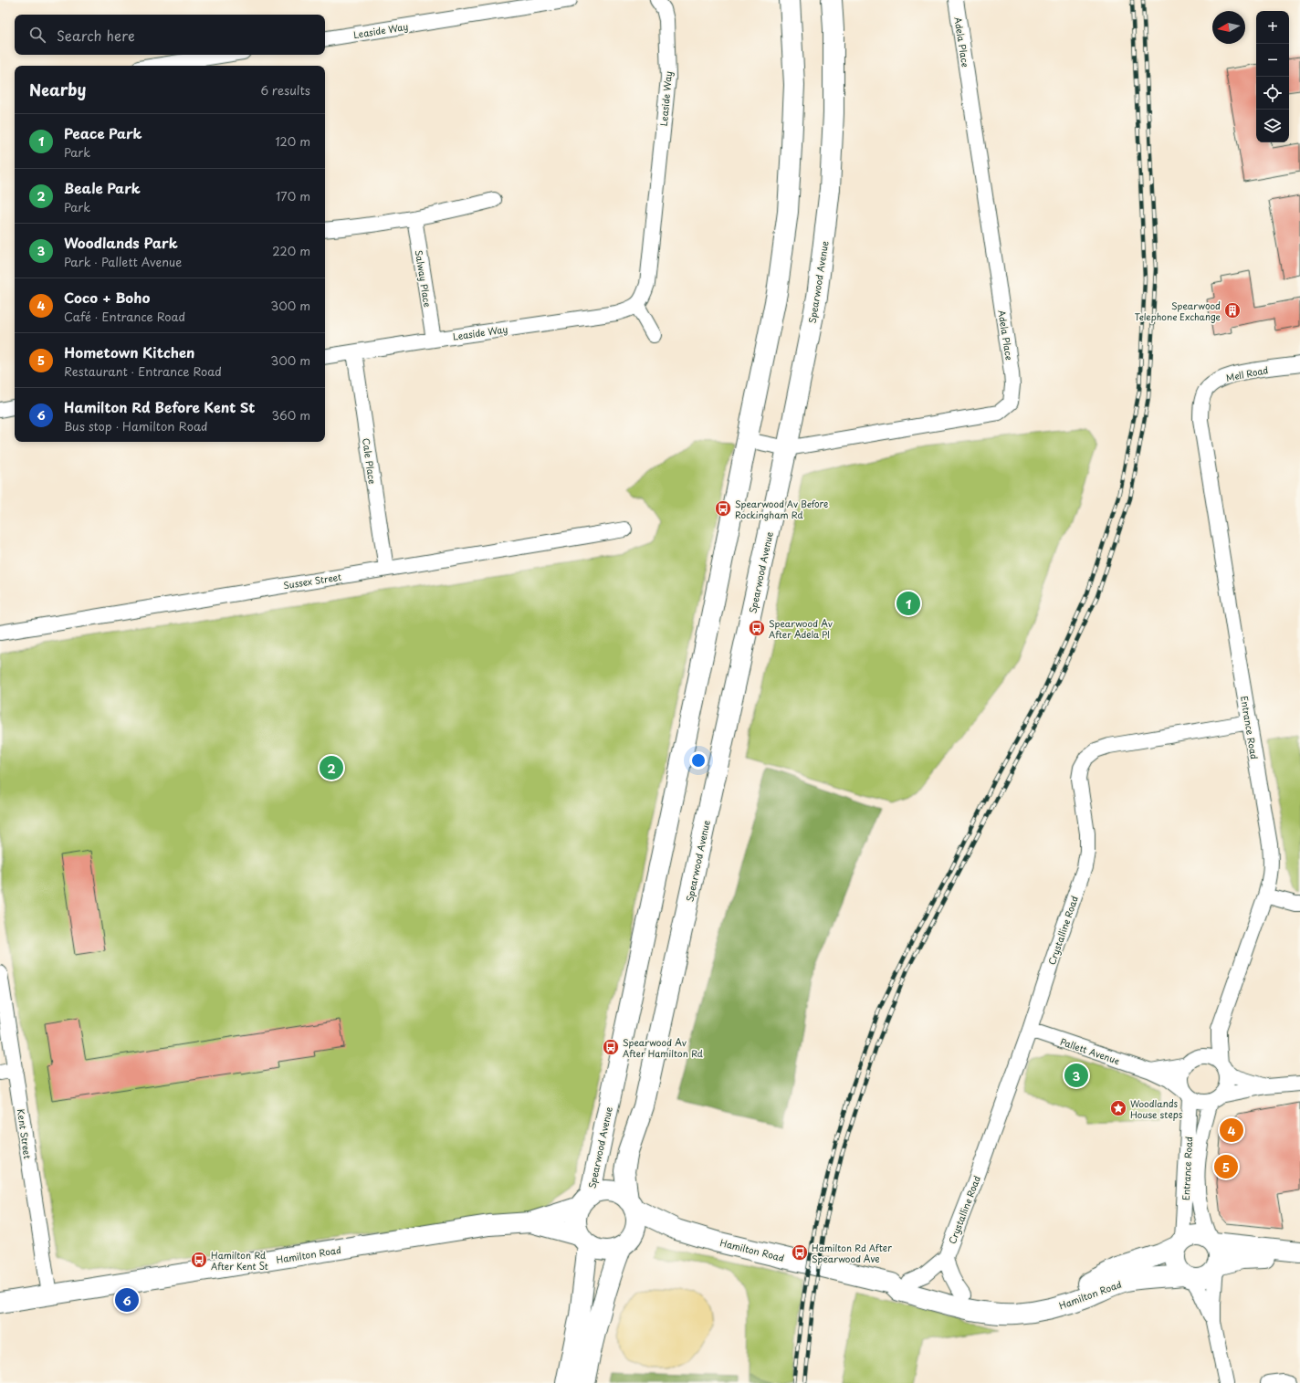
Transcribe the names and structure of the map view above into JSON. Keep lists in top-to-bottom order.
{
  "streets": {
    "main road": ["Spearwood Avenue", "Hamilton Road"],
    "street": [
      "Leaside Way",
      "Adela Place",
      "Salway Place",
      "Mell Road",
      "Cale Place",
      "Sussex Street",
      "Entrance Road",
      "Crystalline Road",
      "Pallett Avenue",
      "Kent Street"
    ]
  },
  "crossings": [
    ["Leaside Way", "Salway Place"],
    ["Leaside Way", "Cale Place"],
    ["Adela Place", "Spearwood Avenue"],
    ["Spearwood Avenue", "Hamilton Road"],
    ["Mell Road", "Entrance Road"],
    ["Cale Place", "Sussex Street"],
    ["Entrance Road", "Crystalline Road"],
    ["Entrance Road", "Pallett Avenue"],
    ["Entrance Road", "Hamilton Road"],
    ["Crystalline Road", "Pallett Avenue"],
    ["Crystalline Road", "Hamilton Road"],
    ["Kent Street", "Hamilton Road"]
  ],
  "places": {
    "building": ["Spearwood Telephone Exchange"],
    "bus stop": [
      "Spearwood Av Before Rockingham Rd",
      "Spearwood Av After Adela Pl",
      "Spearwood Av After Hamilton Rd",
      "Hamilton Rd After Spearwood Ave",
      "Hamilton Rd After Kent St"
    ],
    "place": ["Woodlands House steps"]
  },
  "north": "left",
  "page": {
    "map_buttons": ["+", "−"],
    "search": "Search here",
    "heading": ["Nearby", "6 results"],
    "list": [
      {
        "mark": "1",
        "name": "Peace Park",
        "note": "Park",
        "value": "120 m"
      },
      {
        "mark": "2",
        "name": "Beale Park",
        "note": "Park",
        "value": "170 m"
      },
      {
        "mark": "3",
        "name": "Woodlands Park",
        "note": "Park · Pallett Avenue",
        "value": "220 m"
      },
      {
        "mark": "4",
        "name": "Coco + Boho",
        "note": "Café · Entrance Road",
        "value": "300 m"
      },
      {
        "mark": "5",
        "name": "Hometown Kitchen",
        "note": "Restaurant · Entrance Road",
        "value": "300 m"
      },
      {
        "mark": "6",
        "name": "Hamilton Rd Before Kent St",
        "note": "Bus stop · Hamilton Road",
        "value": "360 m"
      }
    ],
    "pins": [
      "1",
      "2",
      "3",
      "4",
      "5",
      "6"
    ]
  }
}
